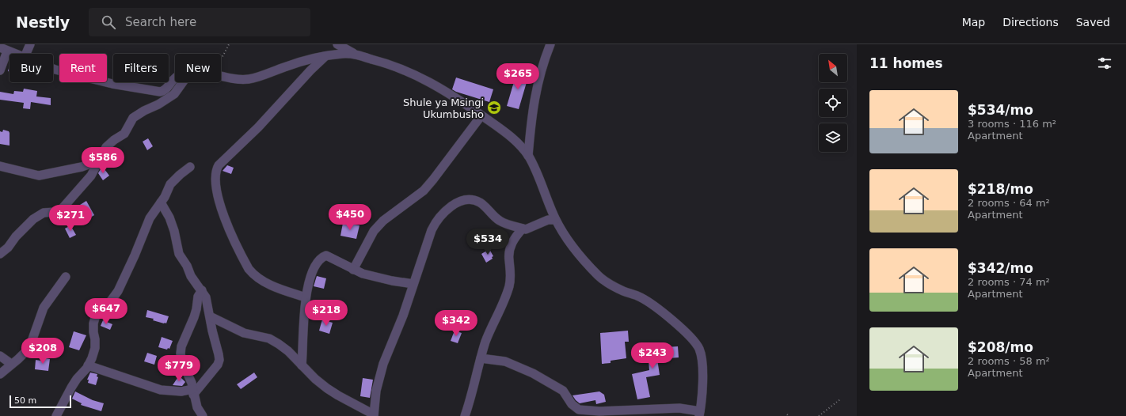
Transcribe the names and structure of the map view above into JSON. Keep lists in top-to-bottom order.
{
  "places": {
    "school or university": ["Shule ya Msingi Ukumbusho"]
  },
  "scale_bar": "50 m",
  "north": "top left",
  "page": {
    "header": "Nestly",
    "search": "Search here",
    "nav": ["Map", "Directions", "Saved"],
    "heading": "11 homes",
    "chip": [
      "Buy",
      "Rent",
      "Filters",
      "New"
    ],
    "price": [
      "$265",
      "$586",
      "$450",
      "$271",
      "$534",
      "$647",
      "$218",
      "$342",
      "$208",
      "$243",
      "$779"
    ],
    "list": [
      {
        "name": "$534/mo",
        "note": "3 rooms · 116 m² · Apartment"
      },
      {
        "name": "$218/mo",
        "note": "2 rooms · 64 m² · Apartment"
      },
      {
        "name": "$342/mo",
        "note": "2 rooms · 74 m² · Apartment"
      },
      {
        "name": "$208/mo",
        "note": "2 rooms · 58 m² · Apartment"
      }
    ],
    "scale": "50 m"
  }
}
